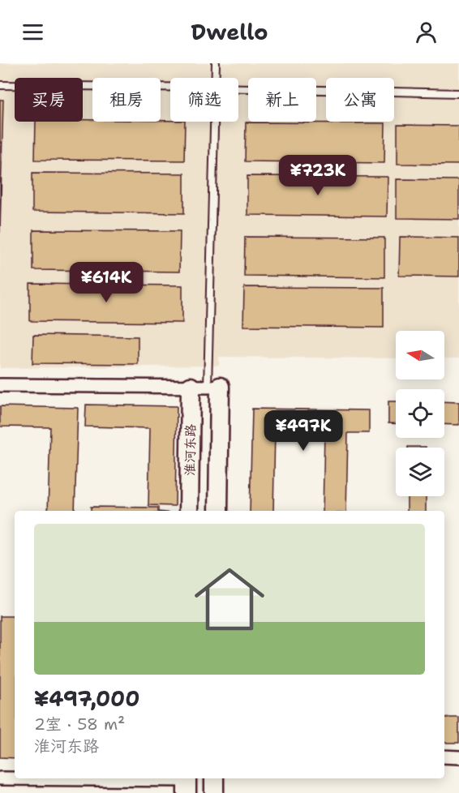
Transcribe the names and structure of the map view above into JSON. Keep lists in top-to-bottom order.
{
  "streets": {
    "main road": ["淮河东路"]
  },
  "north": "left",
  "page": {
    "header": "Dwello",
    "chip": [
      "买房",
      "租房",
      "筛选",
      "新上",
      "公寓"
    ],
    "price": ["¥723K", "¥614K", "¥497K"],
    "list": [
      {
        "name": "¥497,000",
        "note": "2室 · 58 m² · 淮河东路"
      }
    ]
  }
}
